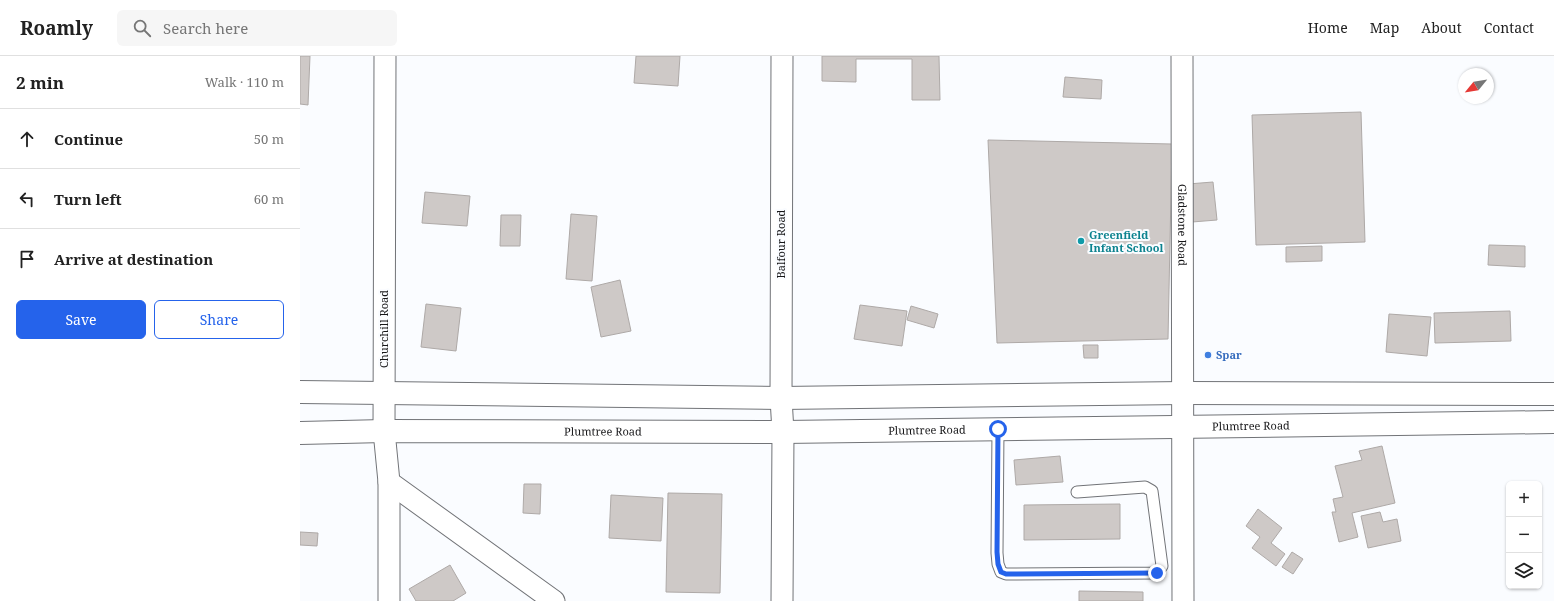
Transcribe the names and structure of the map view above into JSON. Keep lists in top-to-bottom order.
{
  "streets": {
    "highway": ["Plumtree Road"],
    "street": ["Gladstone Road", "Balfour Road", "Churchill Road"]
  },
  "crossings": [
    ["Gladstone Road", "Plumtree Road"],
    ["Balfour Road", "Plumtree Road"],
    ["Churchill Road", "Plumtree Road"]
  ],
  "places": ["Greenfield Infant School", "Spar"],
  "north": "bottom left",
  "page": {
    "header": "Roamly",
    "search": "Search here",
    "nav": [
      "Home",
      "Map",
      "About",
      "Contact"
    ],
    "heading": ["2 min", "Walk · 110 m"],
    "list": [
      ["Continue", "50 m"],
      ["Turn left", "60 m"],
      "Arrive at destination"
    ],
    "buttons": ["Save", "Share"],
    "map_buttons": ["+", "−"]
  }
}
